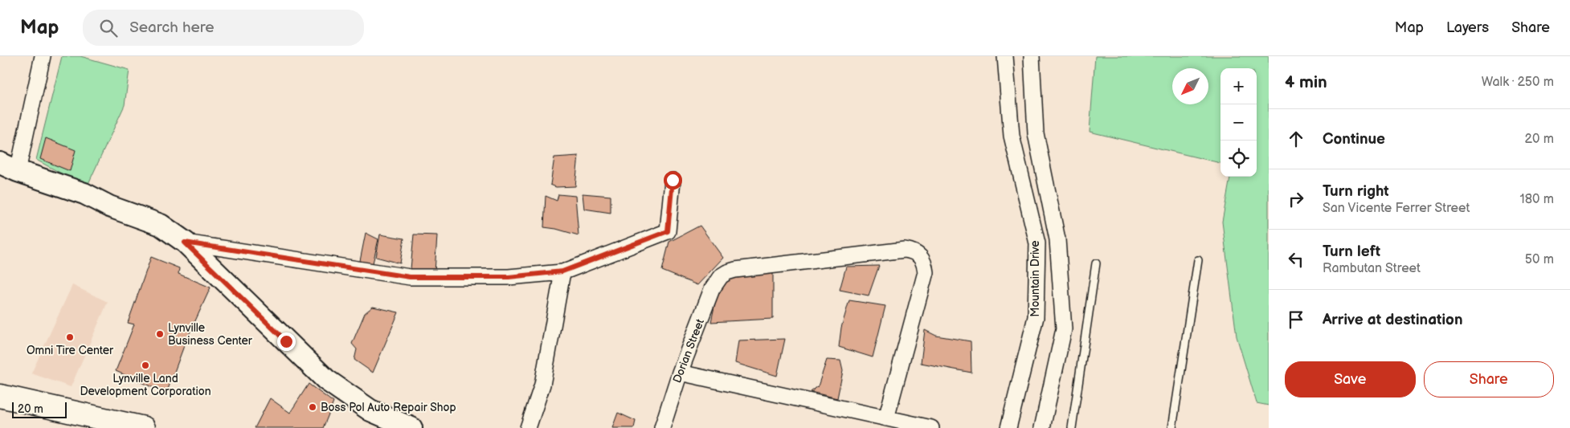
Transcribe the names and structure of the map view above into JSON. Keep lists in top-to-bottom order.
{
  "streets": {
    "street": ["Mountain Drive", "Dorian Street"]
  },
  "places": [
    "Lynville Business Center",
    "Omni Tire Center",
    "Lynville Land Development Corporation",
    "Boss Pol Auto Repair Shop"
  ],
  "scale_bar": "20 m",
  "north": "bottom left",
  "page": {
    "header": "Map",
    "search": "Search here",
    "nav": ["Map", "Layers", "Share"],
    "heading": ["4 min", "Walk · 250 m"],
    "map_buttons": ["+", "−"],
    "list": [
      ["Continue", "20 m"],
      ["Turn right", "San Vicente Ferrer Street", "180 m"],
      ["Turn left", "Rambutan Street", "50 m"],
      "Arrive at destination"
    ],
    "buttons": ["Save", "Share"],
    "scale": "20 m"
  }
}
